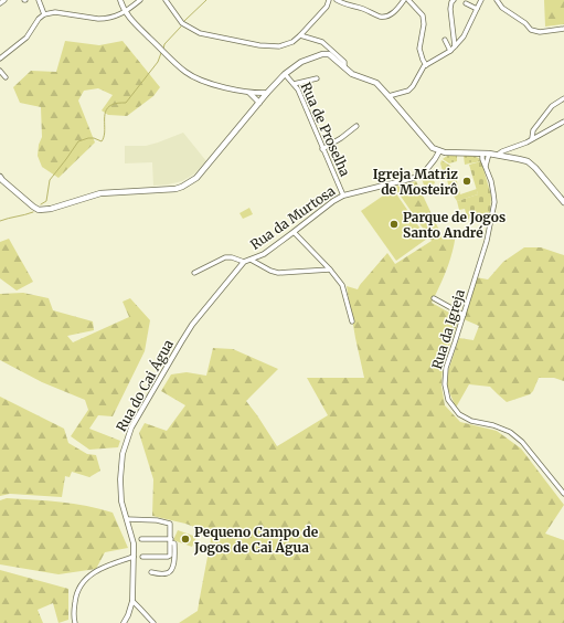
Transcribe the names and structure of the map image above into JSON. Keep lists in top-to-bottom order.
{
  "streets": {
    "street": [
      "Rua de Proselha",
      "Rua da Murtosa",
      "Rua da Igreja",
      "Rua do Cai Água"
    ]
  },
  "crossings": [
    ["Rua de Proselha", "Rua da Murtosa"]
  ],
  "places": ["Igreja Matriz de Mosteirô", "Parque de Jogos Santo André", "Pequeno Campo de Jogos de Cai Água"]
}
